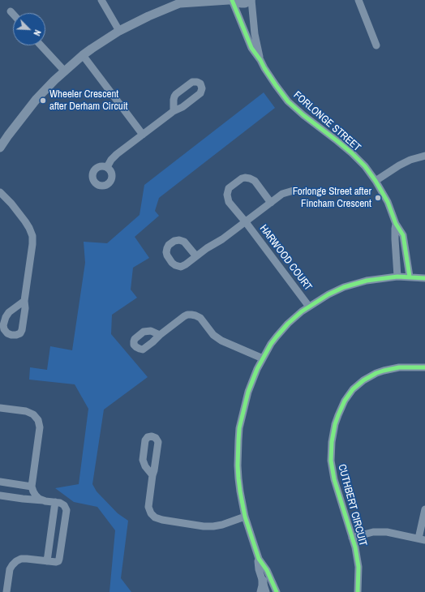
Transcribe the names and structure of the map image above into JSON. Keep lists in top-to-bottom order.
{
  "streets": {
    "street": ["FORLONGE STREET", "HARWOOD COURT", "CUTHBERT CIRCUIT"]
  },
  "places": ["Wheeler Crescent after Derham Circuit", "Forlonge Street after Fincham Crescent"],
  "north": "bottom right"
}
